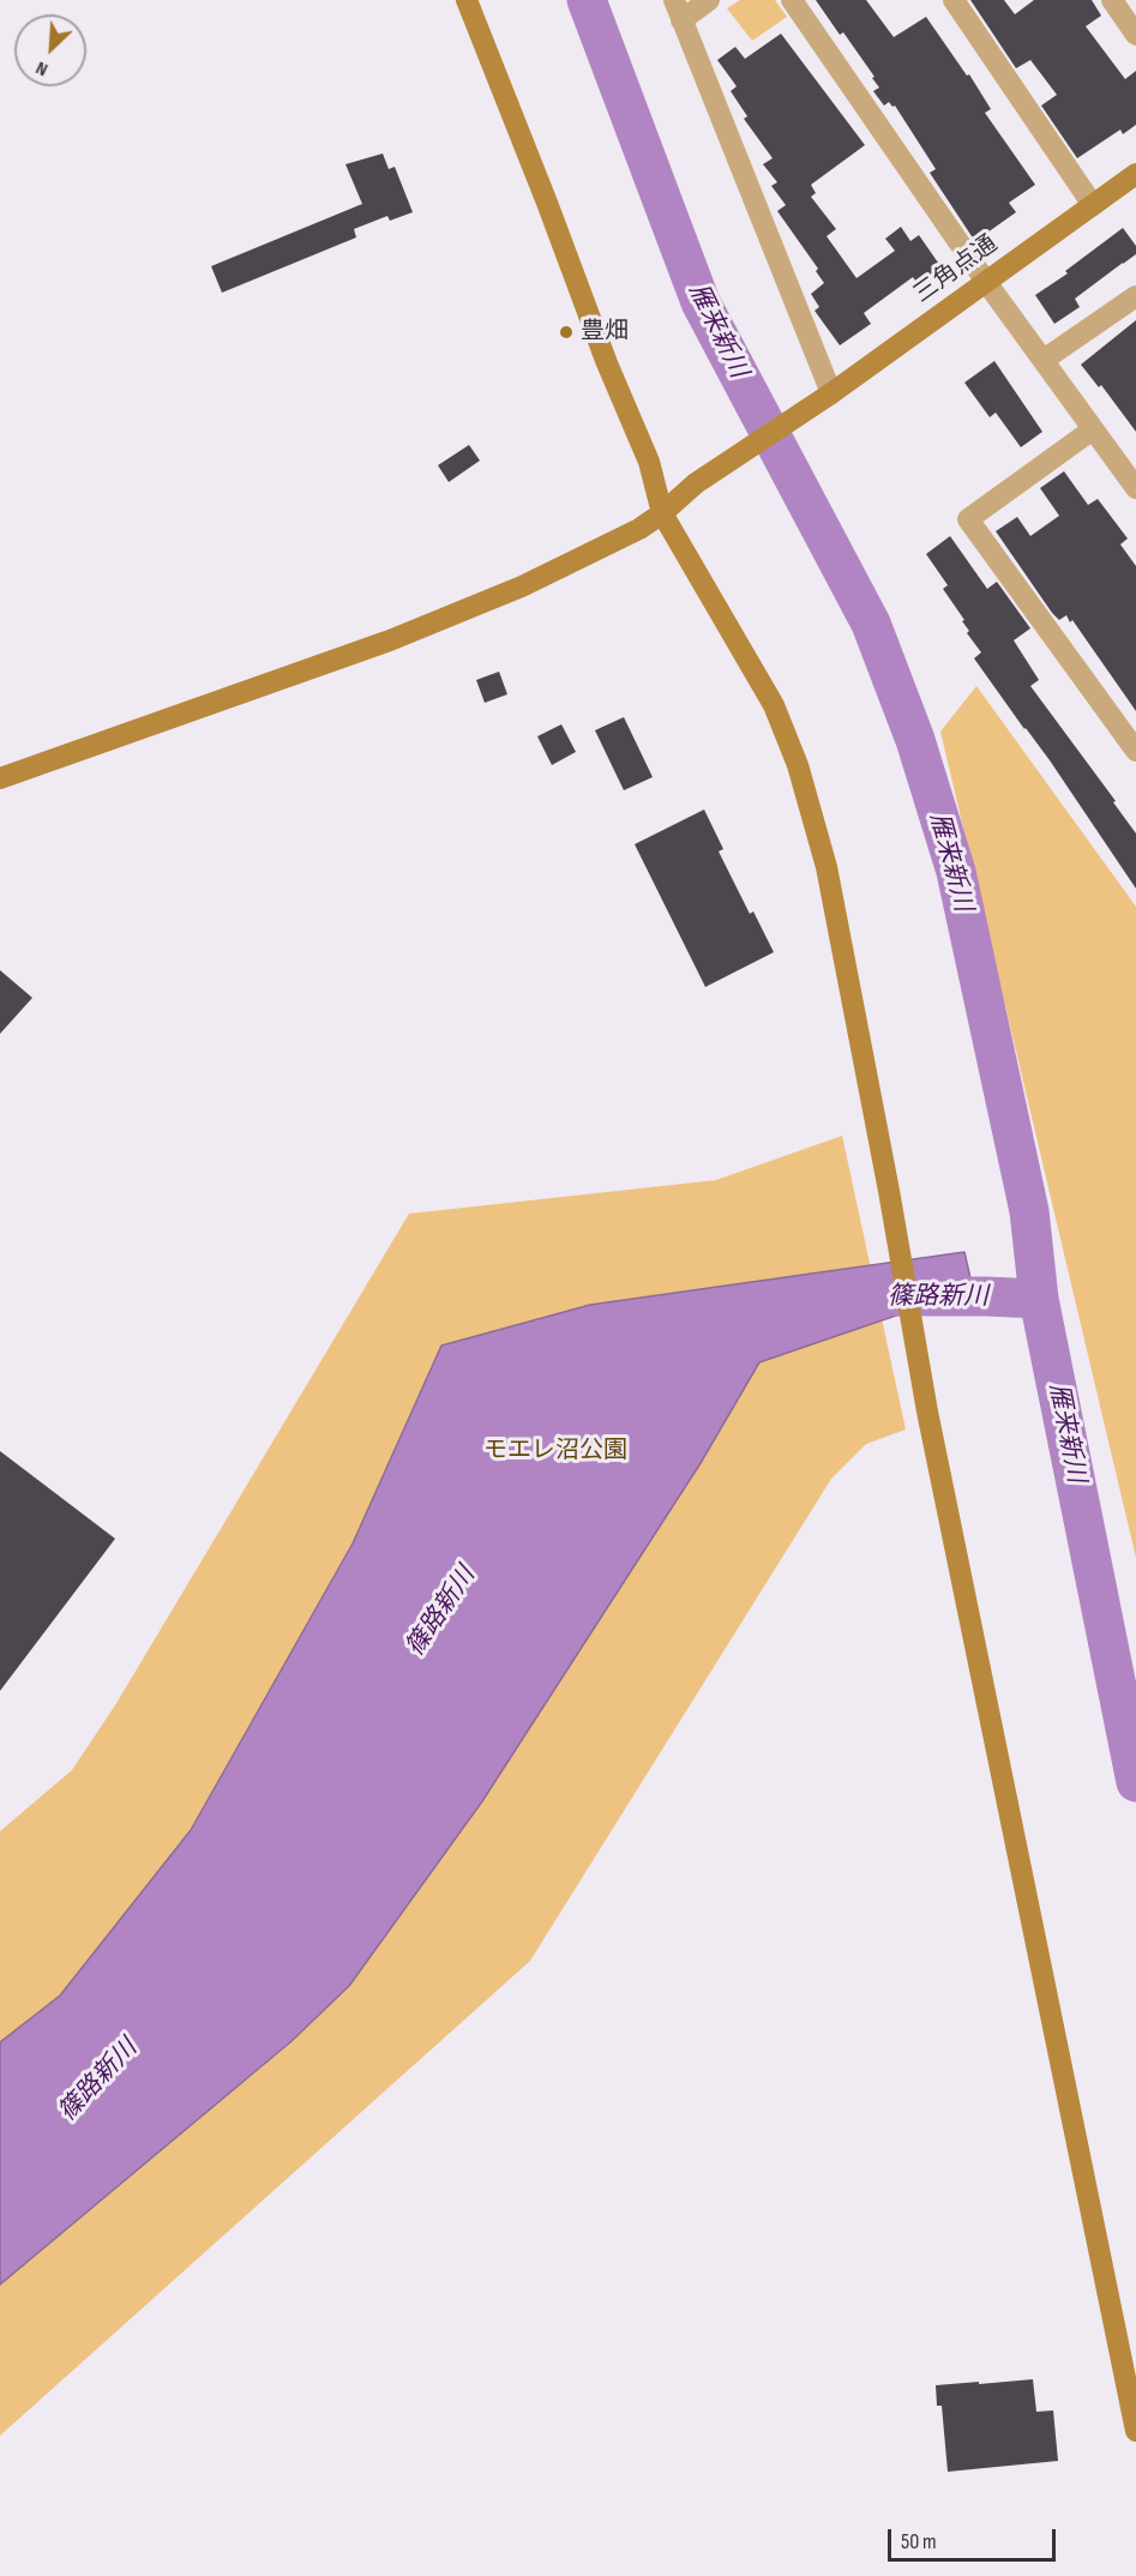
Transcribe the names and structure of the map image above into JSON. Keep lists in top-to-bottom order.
{
  "streets": {
    "street": ["三角点通"]
  },
  "water": ["雁来新川", "篠路新川"],
  "parks": ["モエレ沼公園"],
  "places": ["豊畑"],
  "scale_bar": "50 m",
  "north": "bottom left"
}
